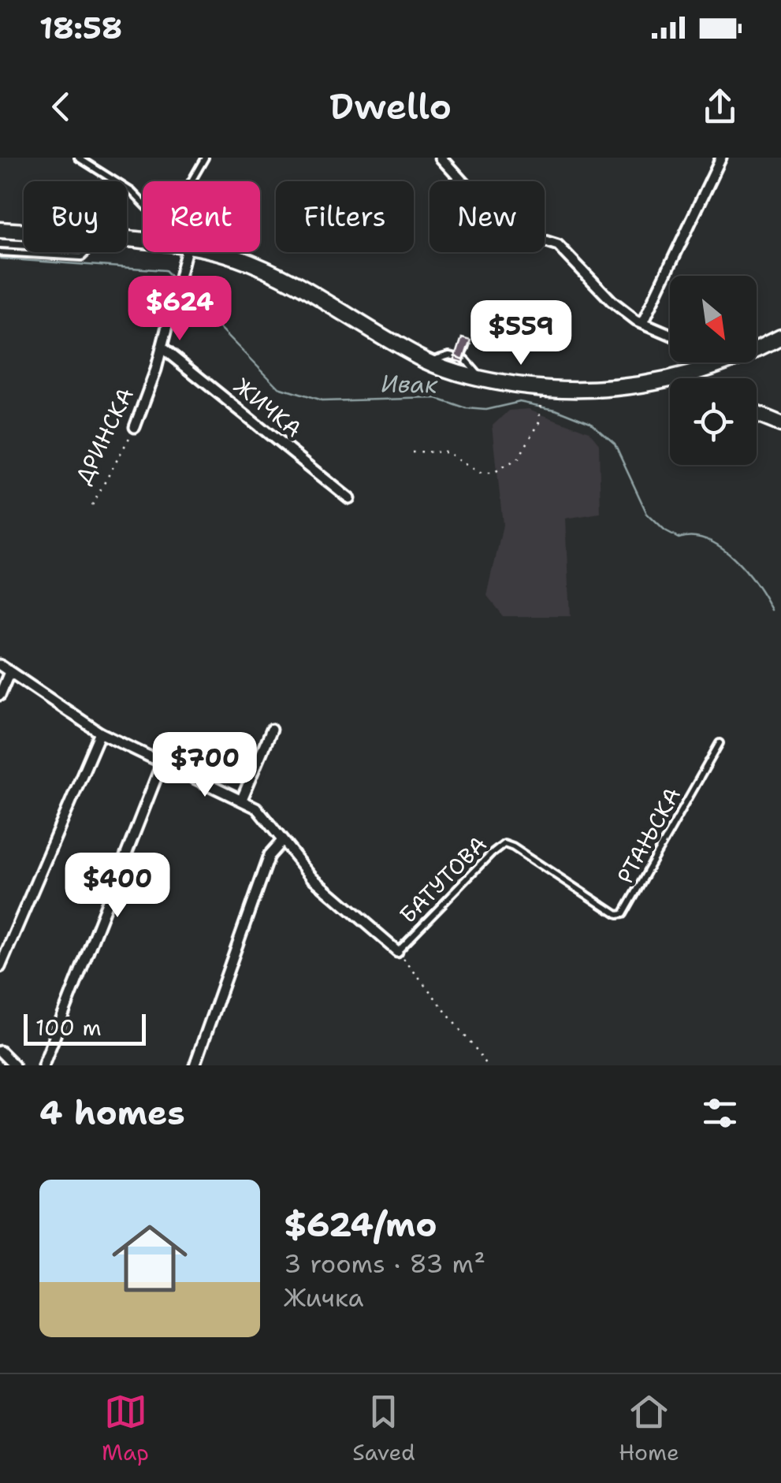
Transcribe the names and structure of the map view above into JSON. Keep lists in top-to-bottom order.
{
  "streets": {
    "street": ["ЖИЧКА", "ДРИНСКА"],
    "lane": ["РТАЊСКА", "БАТУТОВА"]
  },
  "crossings": [
    ["ЖИЧКА", "ДРИНСКА"],
    ["РТАЊСКА", "БАТУТОВА"]
  ],
  "water": ["Ивак"],
  "scale_bar": "100 m",
  "north": "bottom right",
  "page": {
    "status": "18:58",
    "header": "Dwello",
    "chip": [
      "Buy",
      "Rent",
      "Filters",
      "New"
    ],
    "price": [
      "$624",
      "$559",
      "$700",
      "$400"
    ],
    "scale": "100 m",
    "heading": "4 homes",
    "list": [
      {
        "name": "$624/mo",
        "note": "3 rooms · 83 m² · Жичка"
      }
    ],
    "tabs": ["Map", "Saved", "Home"]
  }
}
